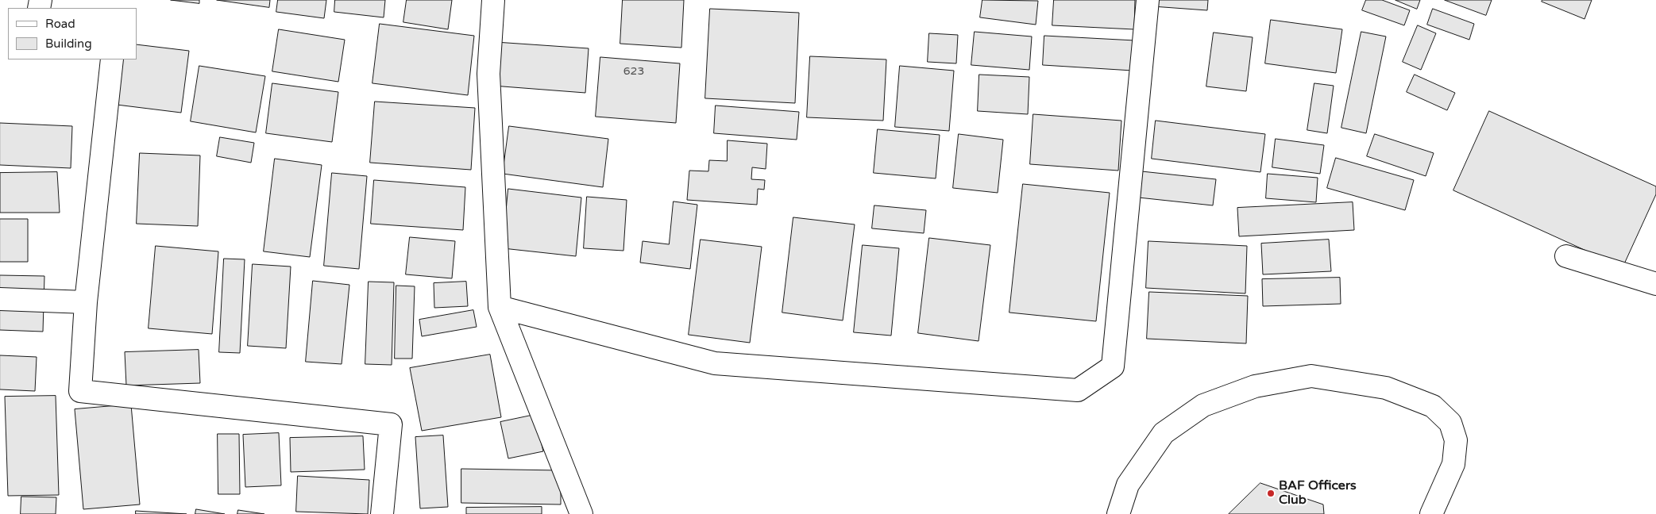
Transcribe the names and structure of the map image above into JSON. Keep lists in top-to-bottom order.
{
  "places": ["BAF Officers Club"],
  "house_numbers": ["623"],
  "legend": ["Road", "Building"]
}
